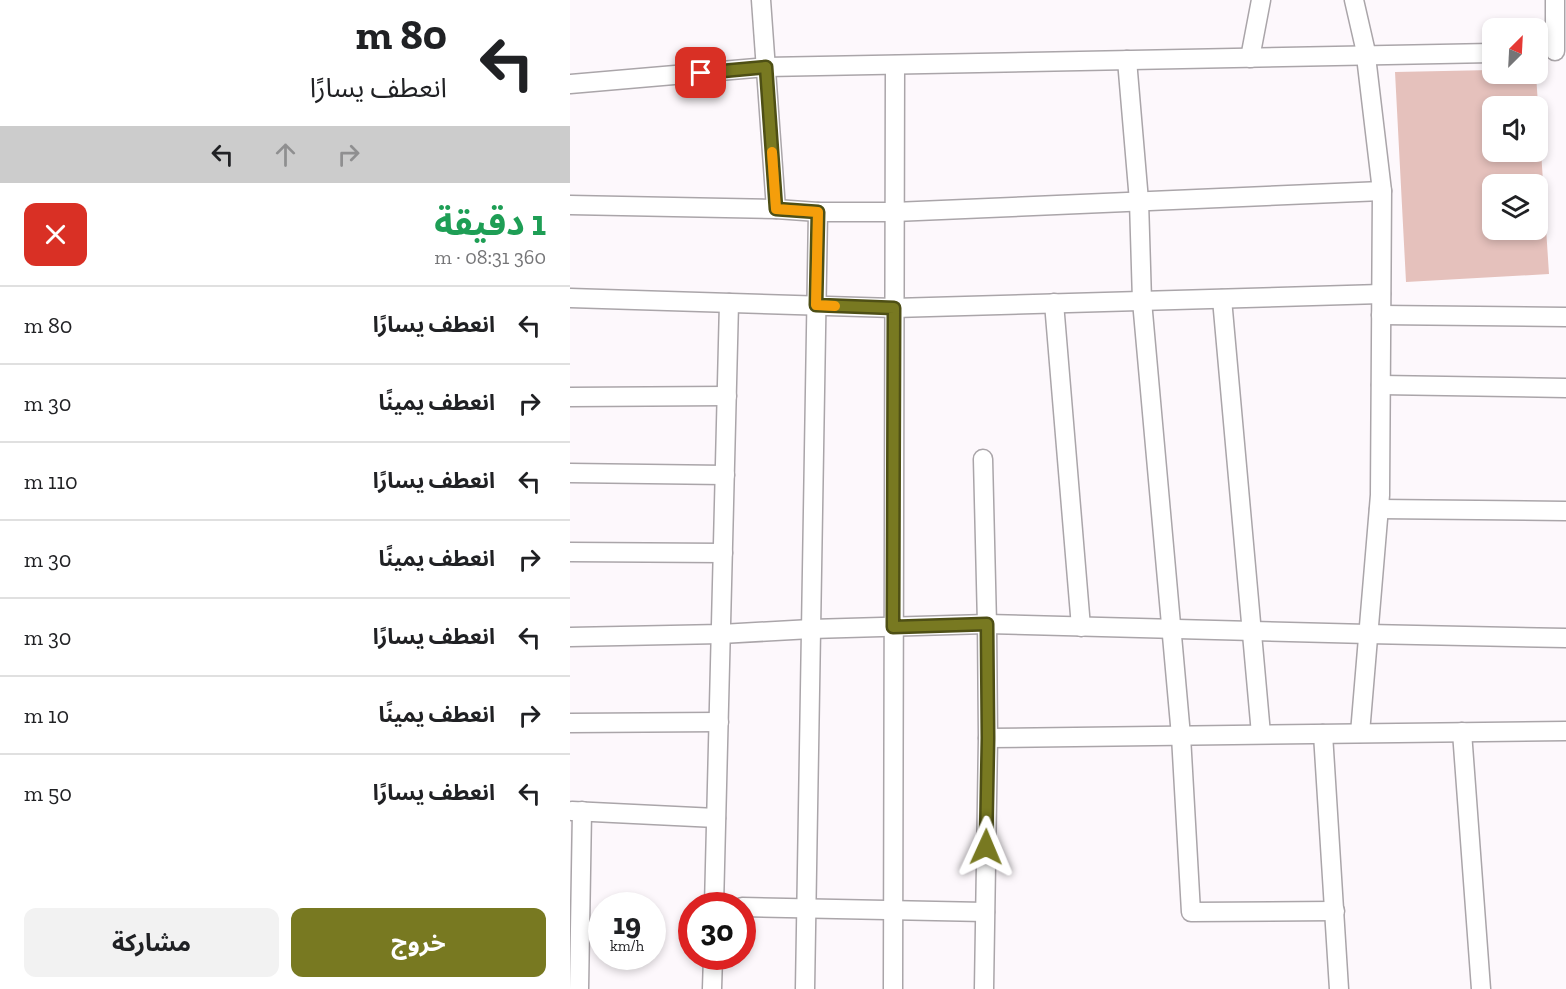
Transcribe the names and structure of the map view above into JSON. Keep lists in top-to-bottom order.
{
  "north": "top right",
  "page": {
    "turn": ["80 m", "انعطف يسارًا"],
    "heading": ["1 دقيقة", "360 m · 08:31"],
    "list": [
      {
        "name": "انعطف يسارًا",
        "value": "80 m"
      },
      {
        "name": "انعطف يمينًا",
        "value": "30 m"
      },
      {
        "name": "انعطف يسارًا",
        "value": "110 m"
      },
      {
        "name": "انعطف يمينًا",
        "value": "30 m"
      },
      {
        "name": "انعطف يسارًا",
        "value": "30 m"
      },
      {
        "name": "انعطف يمينًا",
        "value": "10 m"
      },
      {
        "name": "انعطف يسارًا",
        "value": "50 m"
      }
    ],
    "speed": "19 km/h",
    "limit": "30",
    "buttons": ["خروج", "مشاركة"]
  }
}
